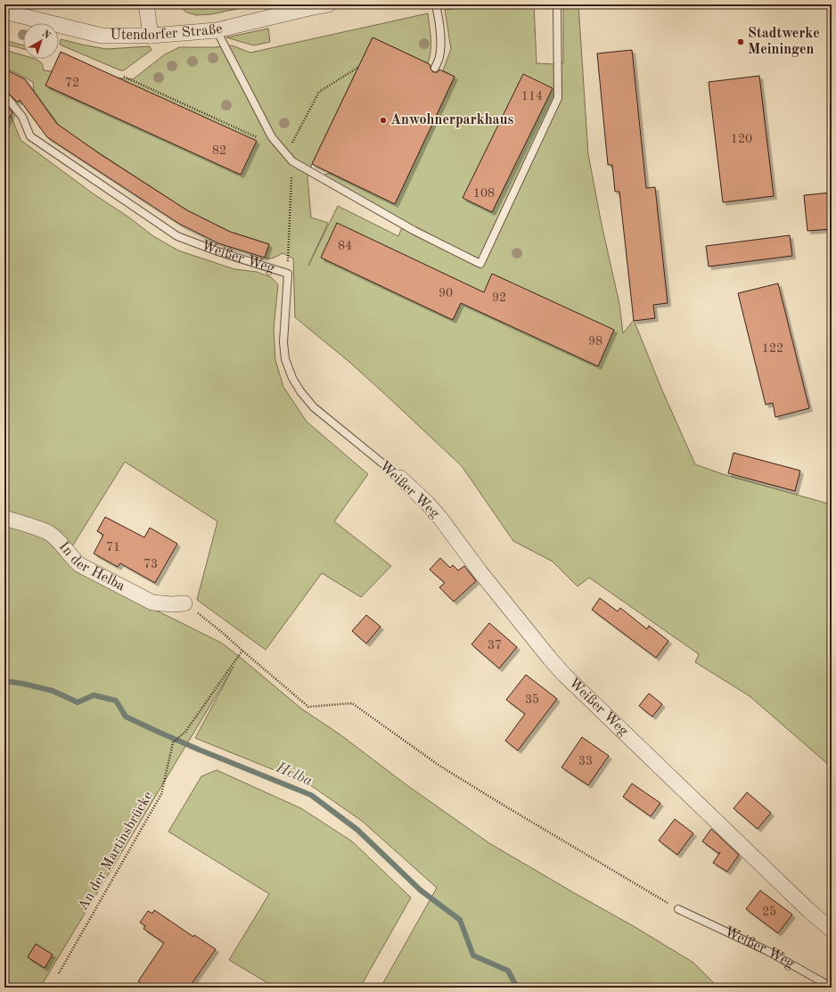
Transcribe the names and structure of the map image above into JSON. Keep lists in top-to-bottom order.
{
  "streets": {
    "street": ["Utendorfer Straße", "Weißer Weg", "In der Helba"],
    "path": ["An der Martinsbrücke"]
  },
  "water": ["Helba"],
  "places": ["Stadtwerke Meiningen", "Anwohnerparkhaus"],
  "house_numbers": [
    "72",
    "114",
    "120",
    "82",
    "108",
    "84",
    "90",
    "92",
    "98",
    "122",
    "71",
    "73",
    "37",
    "35",
    "33",
    "25"
  ],
  "north": "top right"
}
